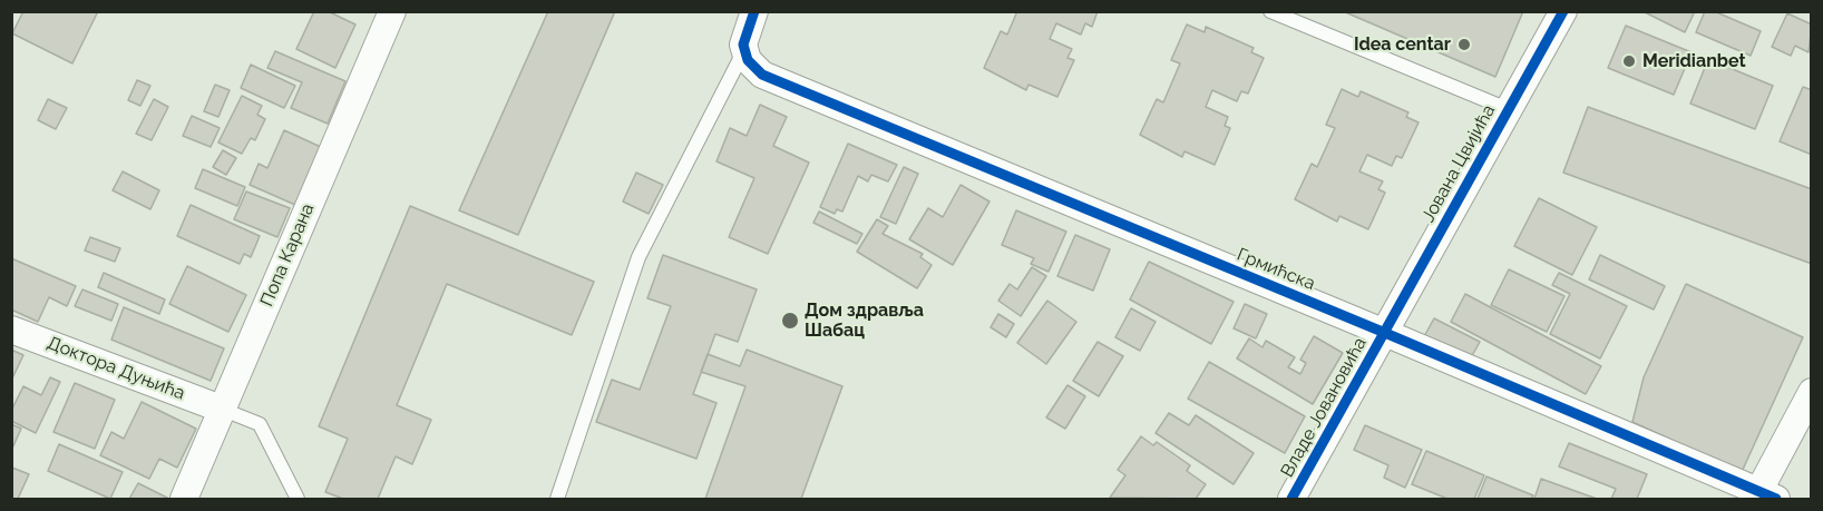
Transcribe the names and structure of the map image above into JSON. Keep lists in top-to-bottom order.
{
  "streets": {
    "street": [
      "Јована Цвијића",
      "Попа Карана",
      "Грмићска",
      "Доктора Дуњића",
      "Владе Јовановића"
    ]
  },
  "crossings": [
    ["Јована Цвијића", "Грмићска"],
    ["Јована Цвијића", "Владе Јовановића"],
    ["Попа Карана", "Доктора Дуњића"],
    ["Грмићска", "Владе Јовановића"]
  ],
  "places": ["Idea centar", "Meridianbet", "Дом здравља Шабац"]
}
